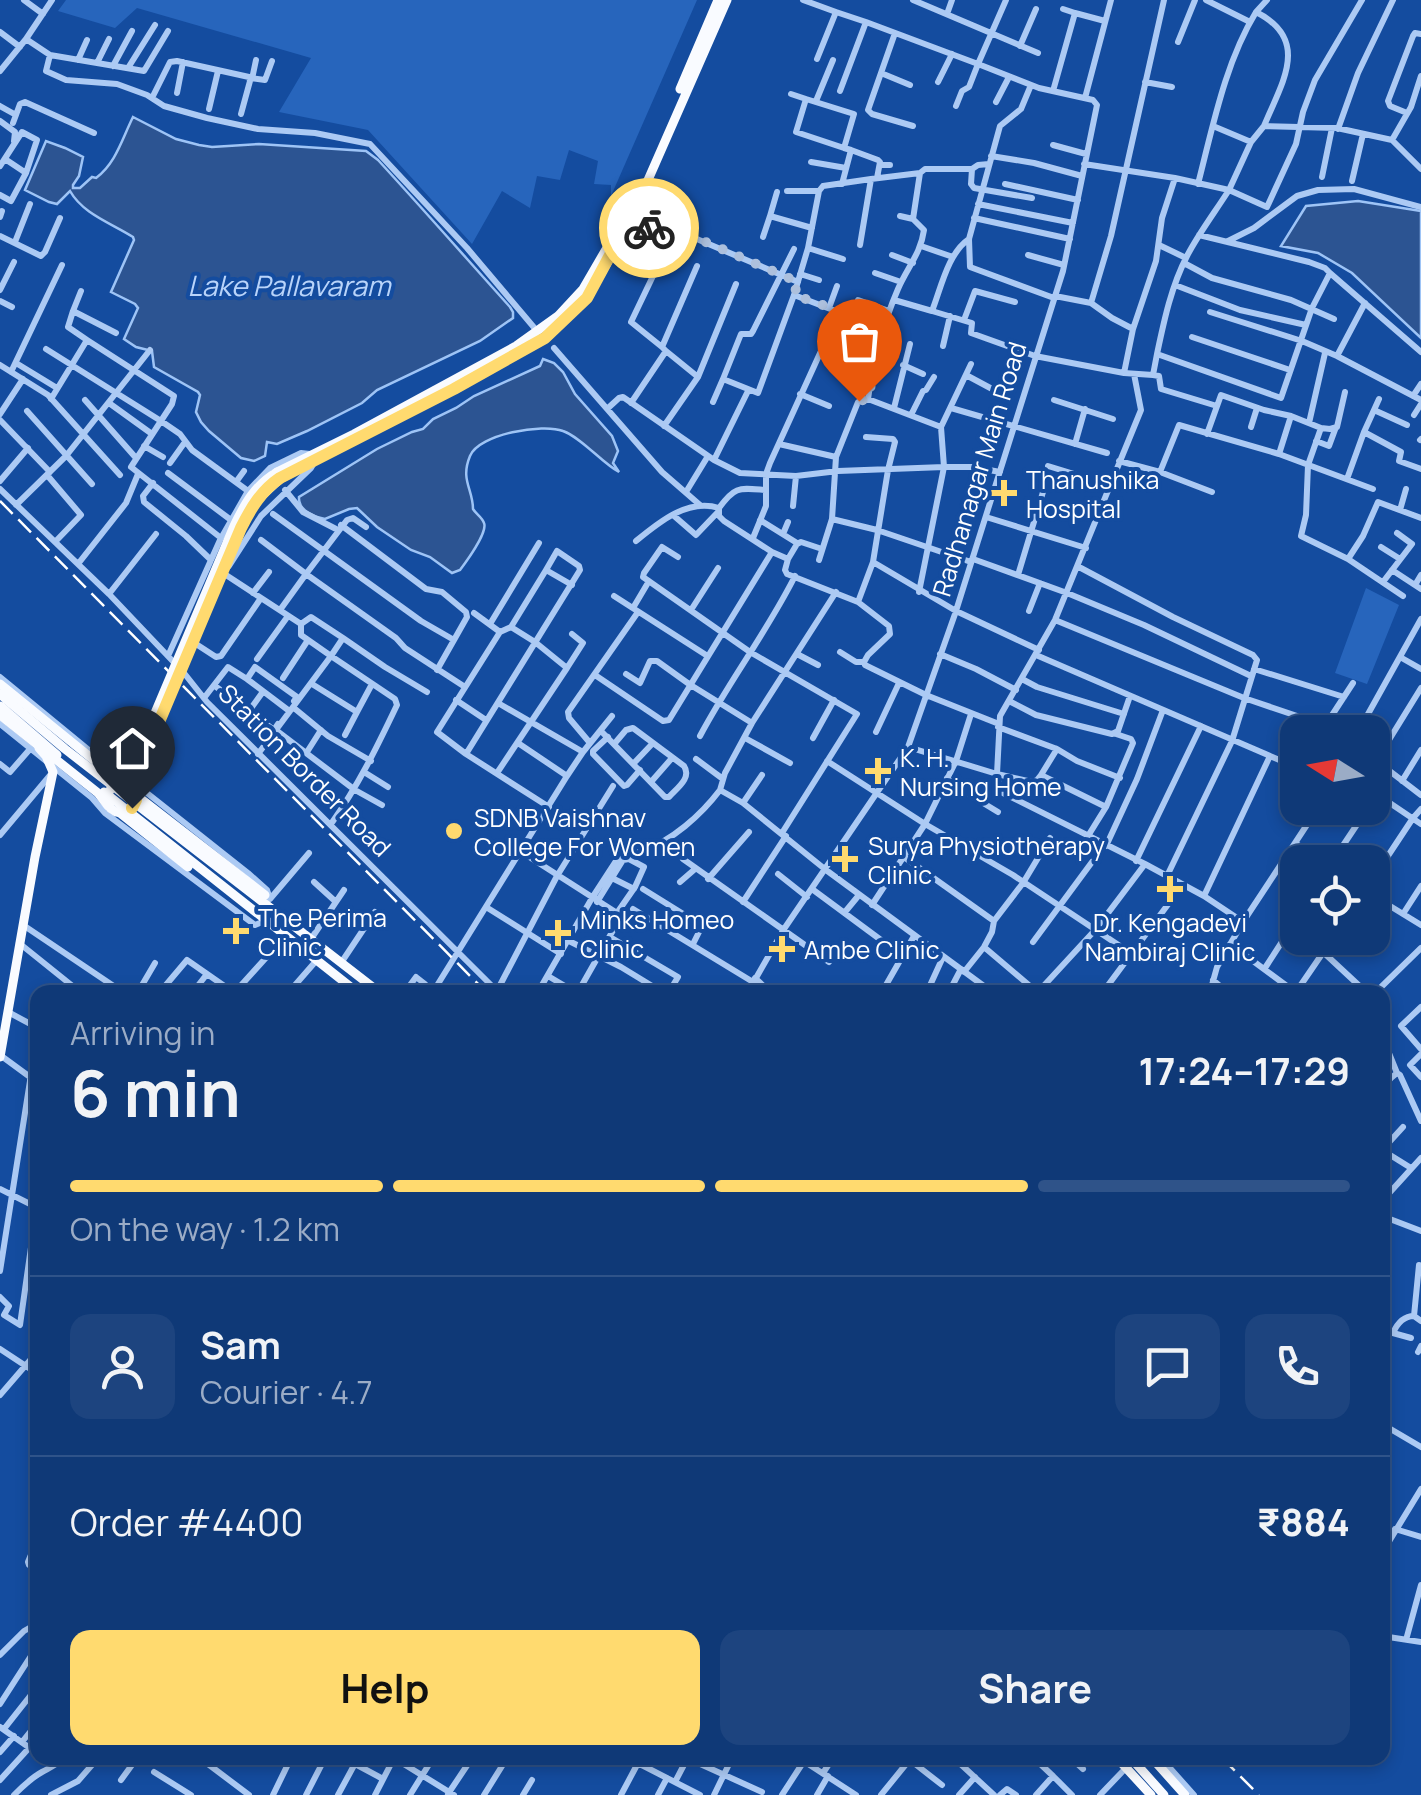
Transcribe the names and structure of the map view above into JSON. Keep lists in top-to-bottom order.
{
  "streets": {
    "street": ["Radhanagar Main Road", "Station Border Road"]
  },
  "water": ["Lake Pallavaram"],
  "places": {
    "health": [
      "Thanushika Hospital",
      "K. H. Nursing Home",
      "Surya Physiotherapy Clinic",
      "Dr. Kengadevi Nambiraj Clinic",
      "The Perima Clinic",
      "Minks Homeo Clinic",
      "Ambe Clinic"
    ],
    "other": ["SDNB Vaishnav College For Women"]
  },
  "north": "left",
  "page": {
    "heading": ["6 min", "Arriving in", "17:24–17:29"],
    "panel": [
      "Sam",
      "Courier · 4.7",
      "Order #4400",
      "₹884"
    ],
    "bar": "On the way · 1.2 km",
    "buttons": ["Help", "Share"]
  }
}
